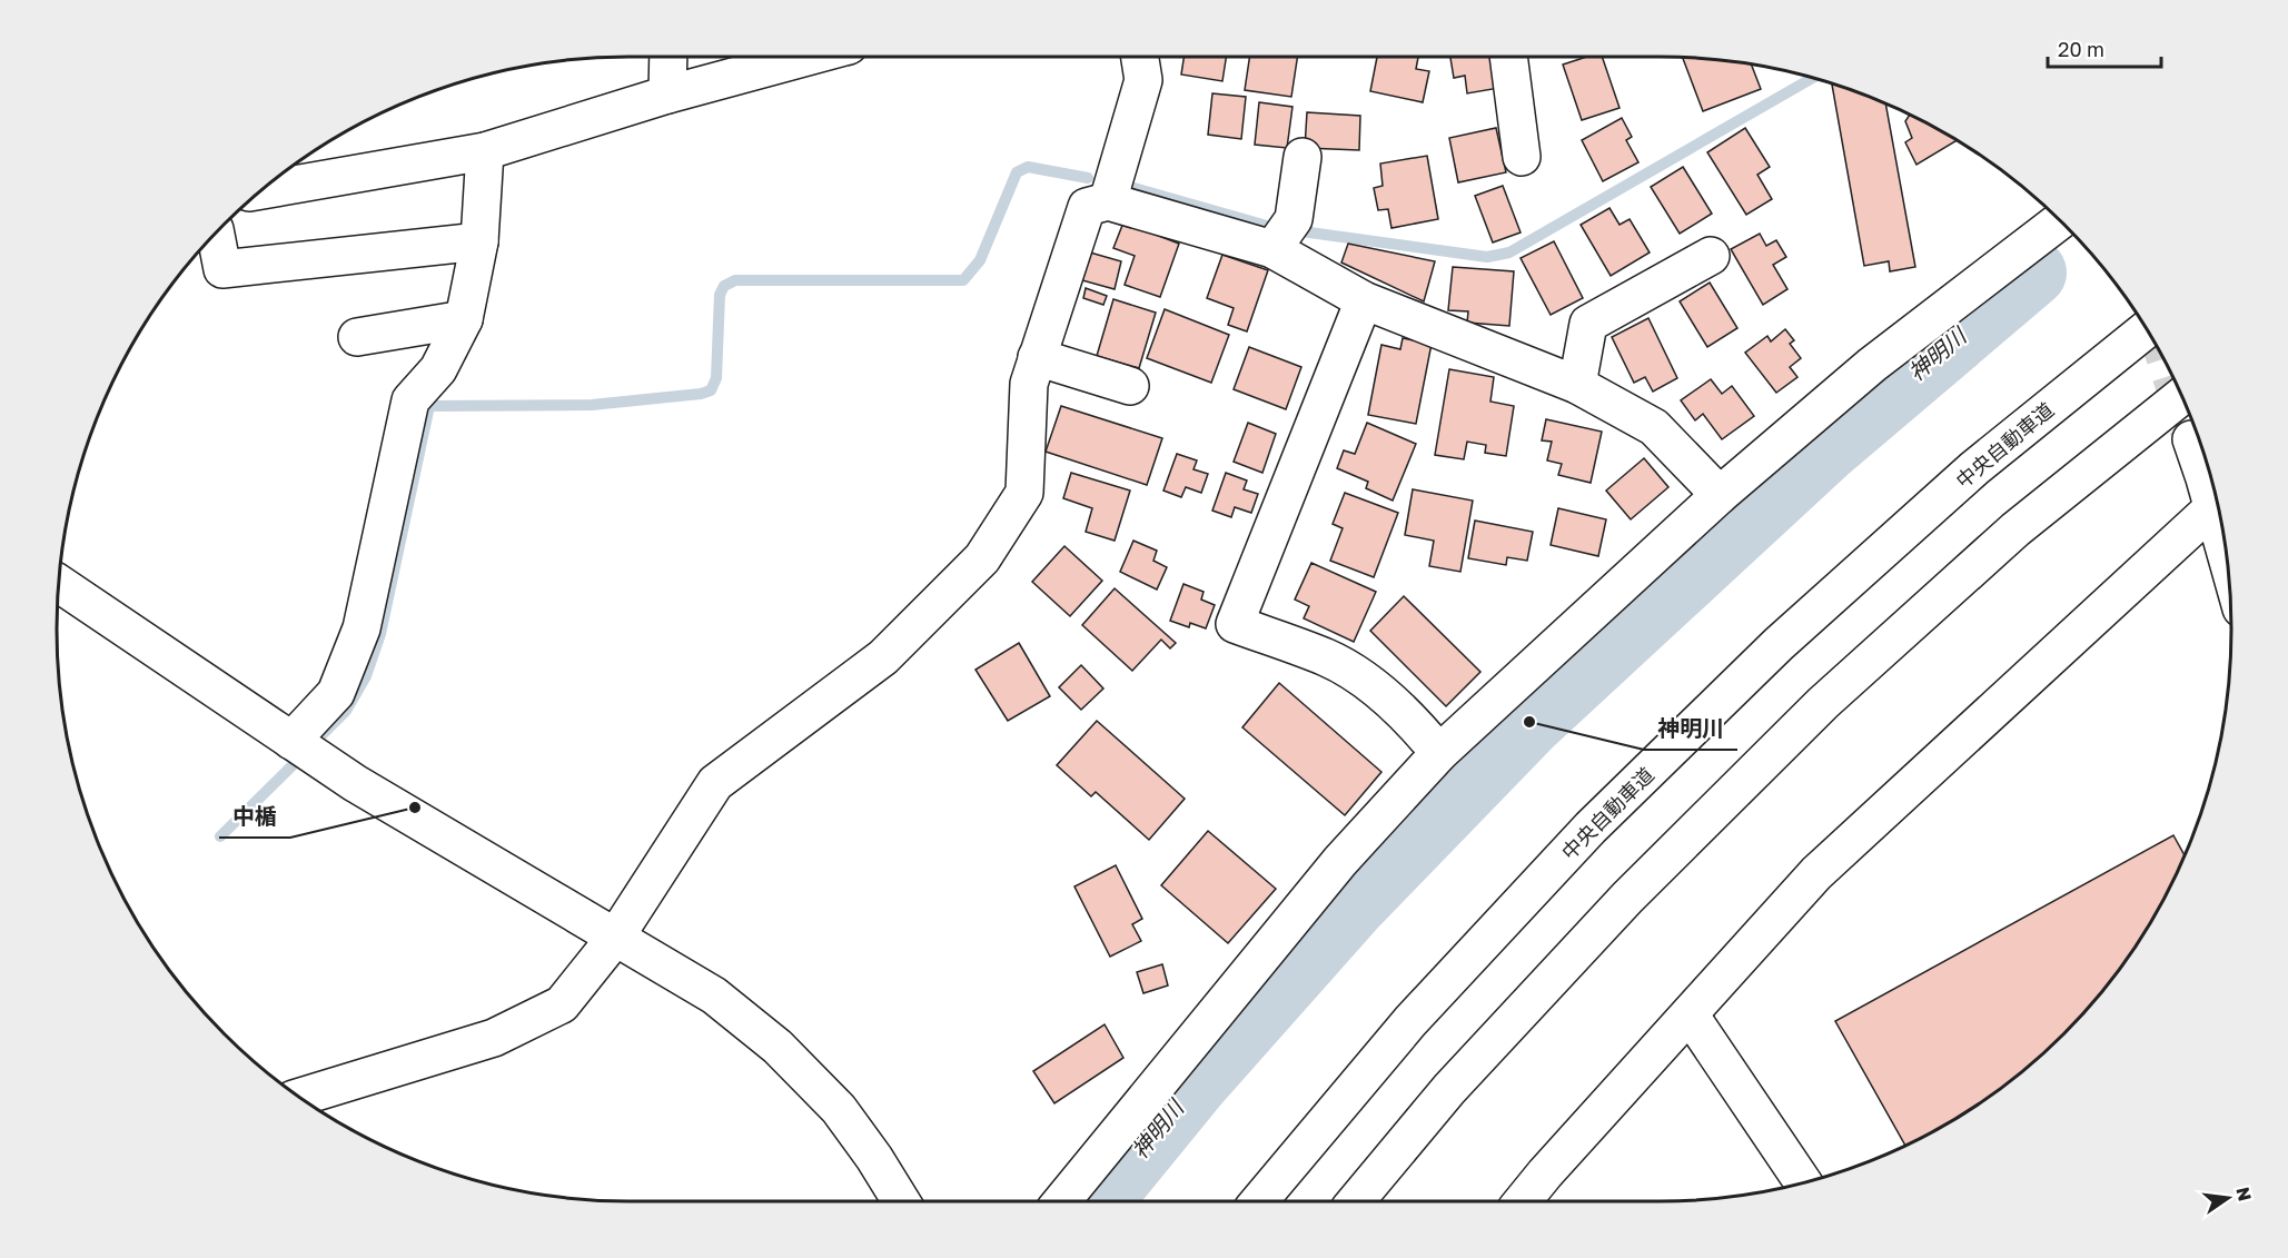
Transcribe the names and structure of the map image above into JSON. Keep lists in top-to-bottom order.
{
  "streets": {
    "main road": ["中央自動車道"]
  },
  "water": ["神明川"],
  "places": ["神明川", "中楯"],
  "scale_bar": "20 m",
  "north": "right"
}
